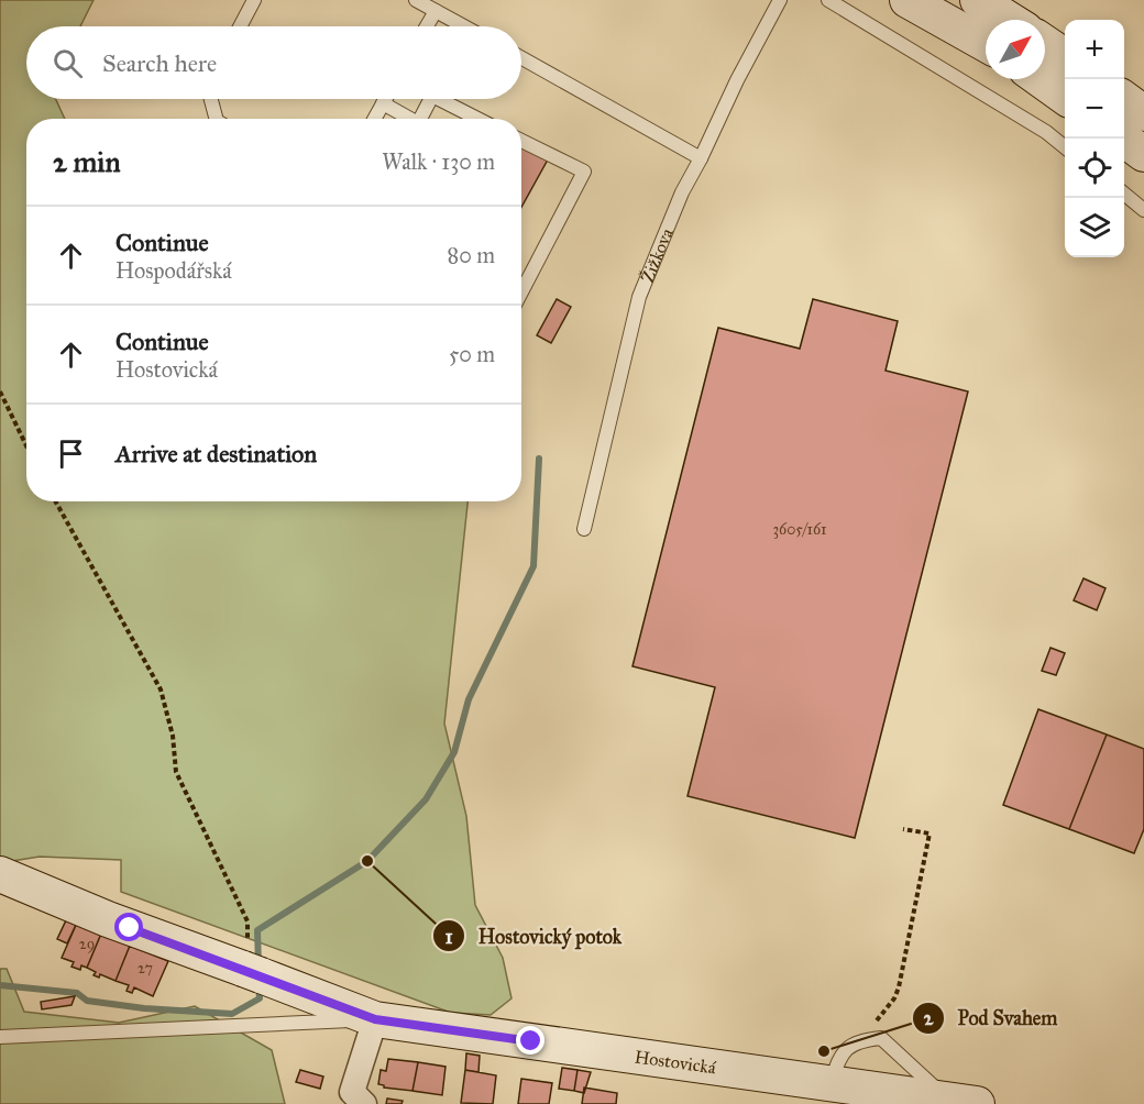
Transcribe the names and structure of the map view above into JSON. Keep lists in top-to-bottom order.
{
  "streets": {
    "street": ["Hostovická"],
    "lane": ["Žižkova"]
  },
  "places": ["Hostovický potok", "Pod Svahem"],
  "house_numbers": ["3605/161", "29", "27"],
  "north": "top right",
  "page": {
    "map_buttons": ["+", "−"],
    "search": "Search here",
    "heading": ["2 min", "Walk · 130 m"],
    "list": [
      ["Continue", "Hospodářská", "80 m"],
      ["Continue", "Hostovická", "50 m"],
      "Arrive at destination"
    ]
  }
}
